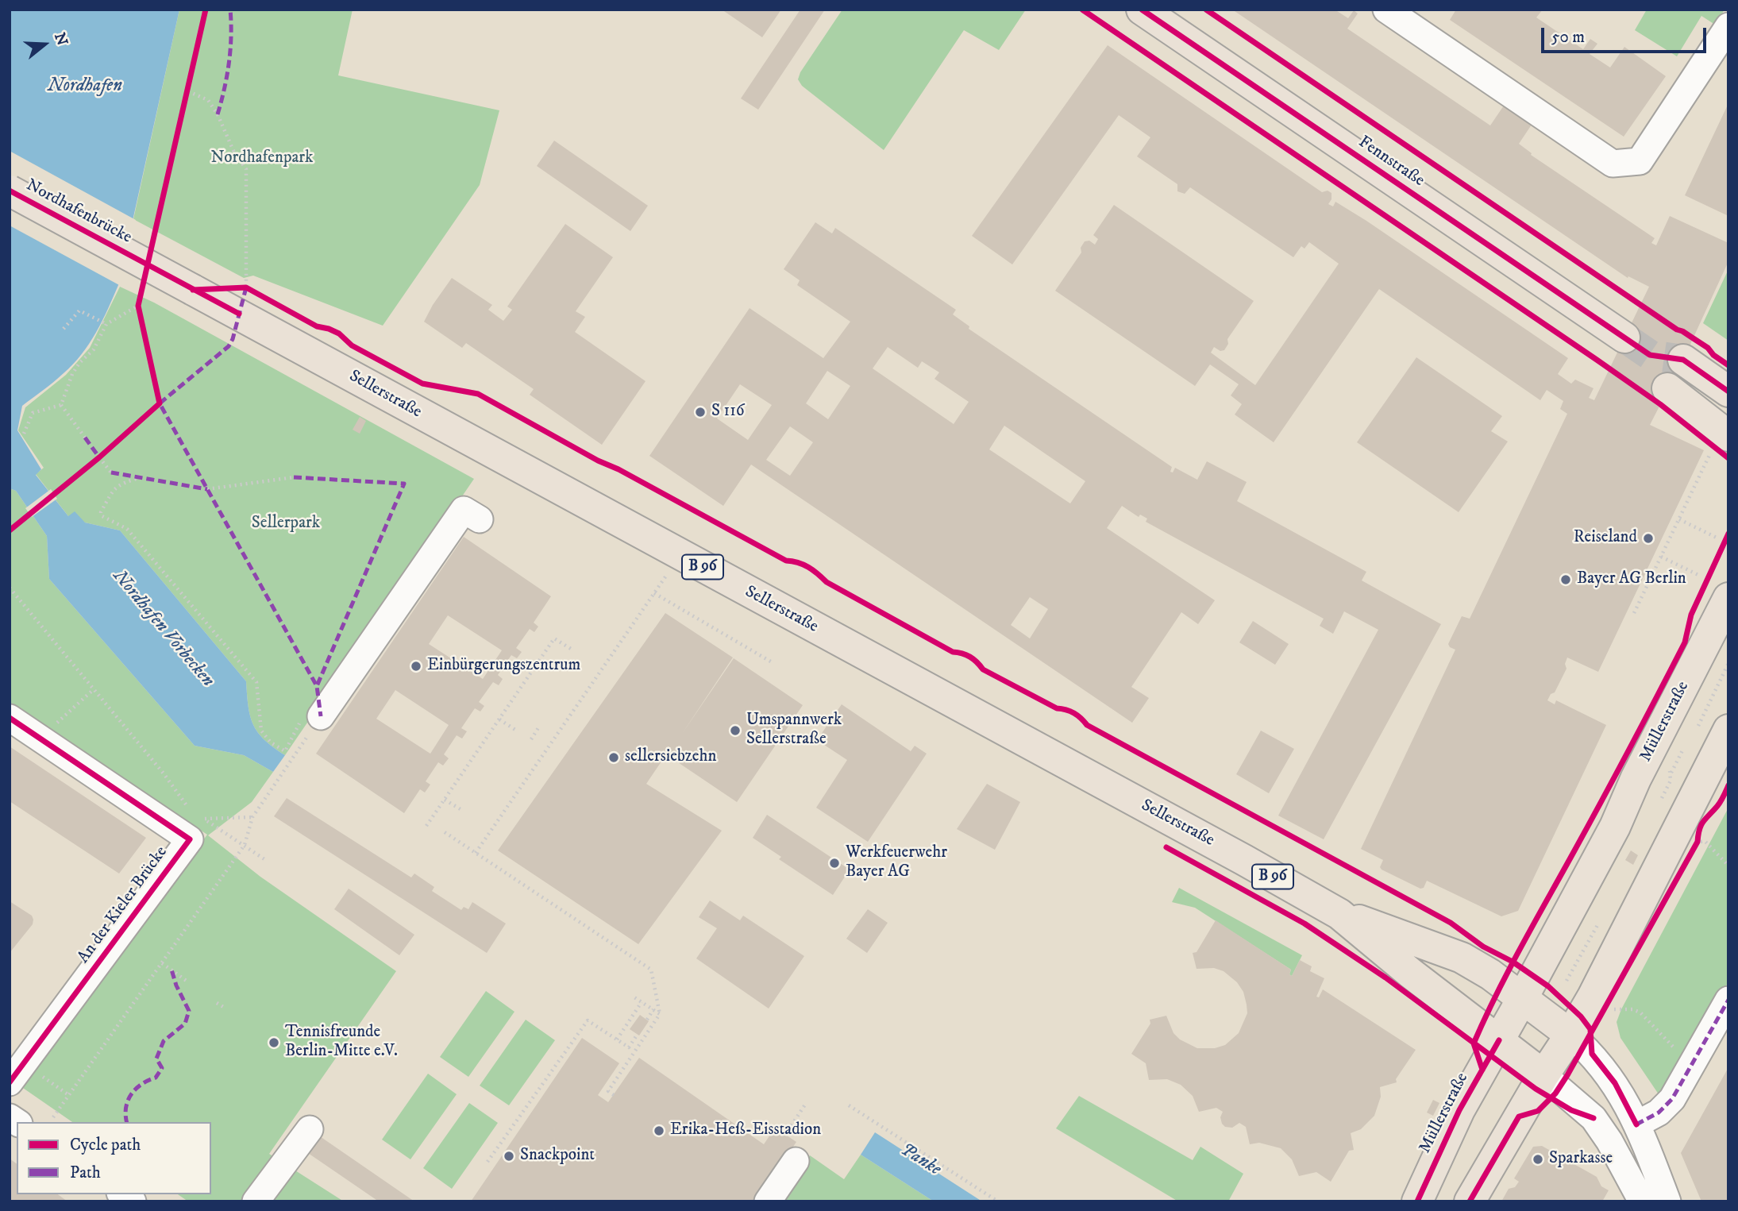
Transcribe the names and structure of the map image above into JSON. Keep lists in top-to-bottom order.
{
  "streets": {
    "main road": [
      "Fennstraße",
      "Nordhafenbrücke",
      "Sellerstraße",
      "B 96",
      "Müllerstraße"
    ],
    "street": ["An der Kieler Brücke"]
  },
  "crossings": [
    ["Nordhafenbrücke", "Sellerstraße"],
    ["Sellerstraße", "Müllerstraße"]
  ],
  "water": ["Nordhafen", "Nordhafen Vorbecken", "Panke"],
  "parks": ["Nordhafenpark", "Sellerpark"],
  "places": [
    "S 116",
    "Reiseland",
    "Bayer AG Berlin",
    "Einbürgerungszentrum",
    "Umspannwerk Sellerstraße",
    "sellersiebzehn",
    "Werkfeuerwehr Bayer AG",
    "Tennisfreunde Berlin-Mitte e.V.",
    "Erika-Heß-Eisstadion",
    "Snackpoint",
    "Sparkasse"
  ],
  "legend": ["Cycle path", "Path"],
  "scale_bar": "50 m",
  "north": "right"
}
